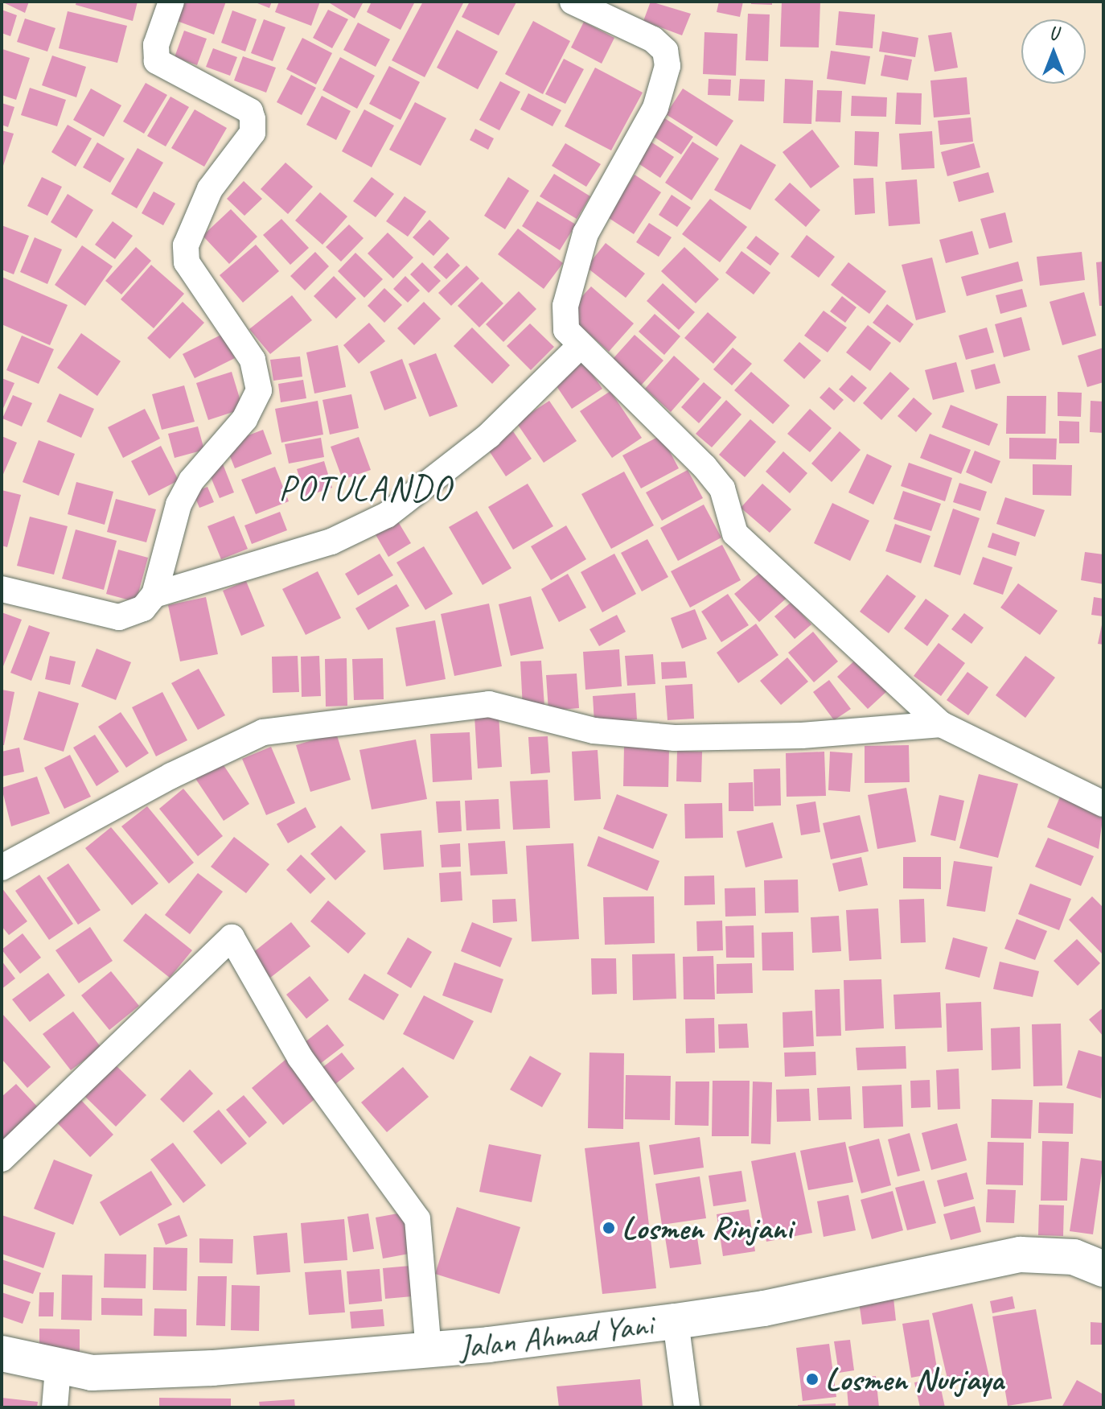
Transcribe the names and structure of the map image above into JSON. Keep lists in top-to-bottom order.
{
  "streets": {
    "highway": ["Jalan Ahmad Yani"]
  },
  "districts": ["POTULANDO"],
  "places": ["Losmen Rinjani", "Losmen Nurjaya"],
  "north": "top"
}
